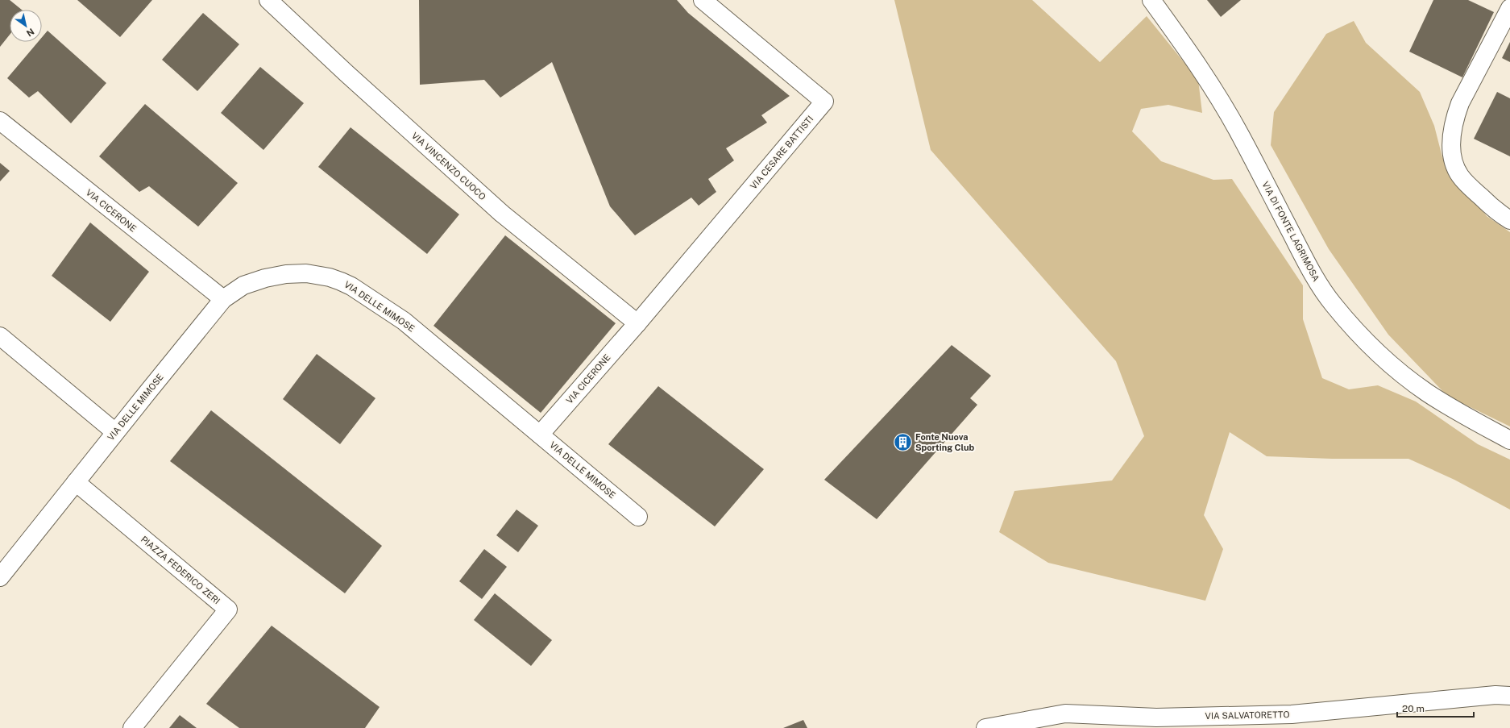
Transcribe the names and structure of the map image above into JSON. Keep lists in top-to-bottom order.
{
  "streets": {
    "street": [
      "VIA CESARE BATTISTI",
      "VIA VINCENZO CUOCO",
      "VIA CICERONE",
      "VIA DI FONTE LAGRIMOSA",
      "VIA DELLE MIMOSE",
      "PIAZZA FEDERICO ZERI",
      "VIA SALVATORETTO"
    ]
  },
  "crossings": [
    ["VIA CESARE BATTISTI", "VIA VINCENZO CUOCO"],
    ["VIA CESARE BATTISTI", "VIA CICERONE"],
    ["VIA VINCENZO CUOCO", "VIA CICERONE"],
    ["VIA CICERONE", "VIA DELLE MIMOSE"],
    ["VIA DELLE MIMOSE", "PIAZZA FEDERICO ZERI"]
  ],
  "places": {
    "building": ["Fonte Nuova Sporting Club"]
  },
  "scale_bar": "20 m",
  "north": "bottom right"
}
